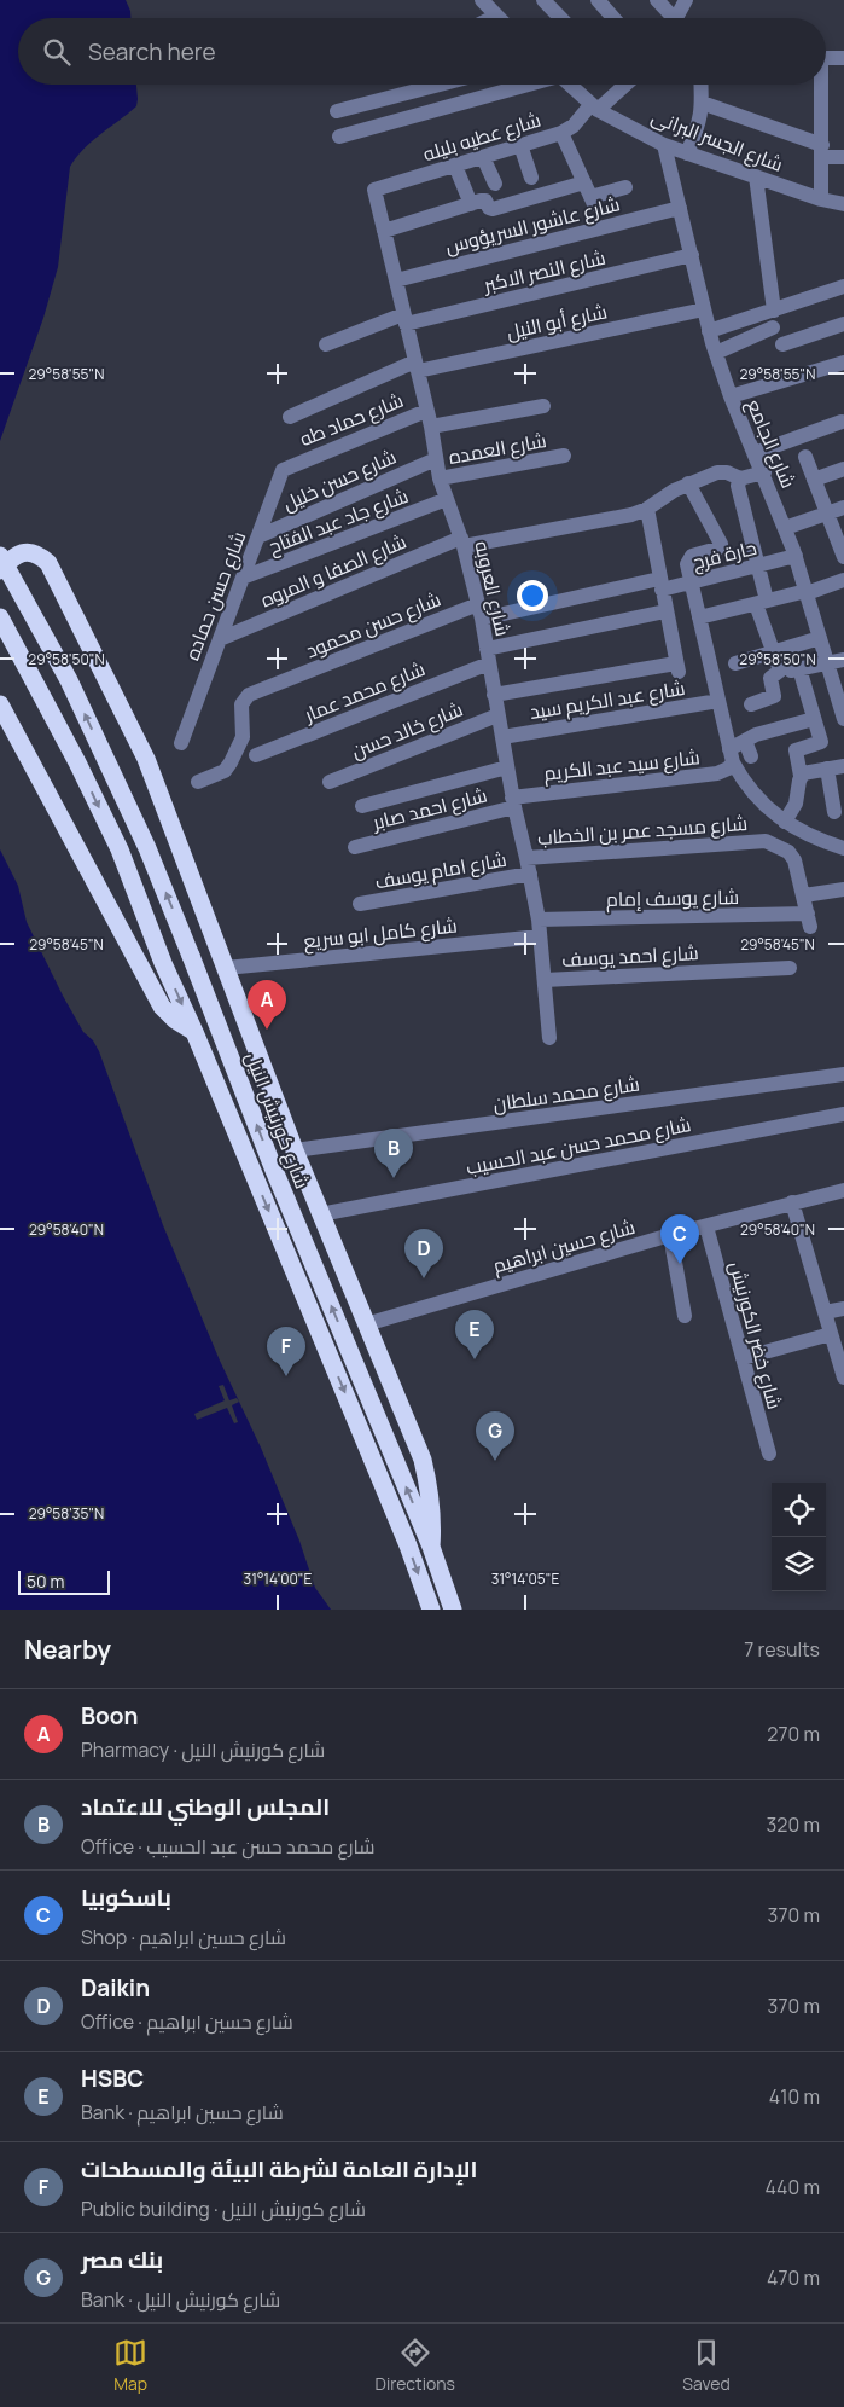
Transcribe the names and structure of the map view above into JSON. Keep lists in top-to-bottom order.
{
  "streets": {
    "highway": ["شارع كورنيش النيل"],
    "street": [
      "شارع عطيه بليله",
      "شارع الجسر البرانى",
      "شارع عاشور السريؤوس",
      "شارع النصر الاكبر",
      "شارع أبو النيل",
      "شارع حماد طه",
      "شارع الجامع",
      "شارع العمده",
      "شارع حسن خليل",
      "شارع جاد عبد الفتاح",
      "حارة فرج",
      "شارع الصفا و المروه",
      "شارع العروبه",
      "شارع حسن حماده",
      "شارع حسن محمود",
      "شارع محمد عمار",
      "شارع عبد الكريم سيد",
      "شارع خالد حسن",
      "شارع سيد عبد الكريم",
      "شارع احمد صابر",
      "شارع مسجد عمر بن الخطاب",
      "شارع امام يوسف",
      "شارع يوسف إمام",
      "شارع كامل ابو سريع",
      "شارع احمد يوسف",
      "شارع محمد سلطان",
      "شارع محمد حسن عبد الحسيب",
      "شارع حسين ابراهيم",
      "شارع خضر الكورنيش"
    ]
  },
  "crossings": [
    ["شارع عطيه بليله", "شارع الجسر البرانى"],
    ["شارع عطيه بليله", "شارع العروبه"],
    ["شارع الجسر البرانى", "شارع الجامع"],
    ["شارع عاشور السريؤوس", "شارع الجامع"],
    ["شارع عاشور السريؤوس", "شارع العروبه"],
    ["شارع النصر الاكبر", "شارع الجامع"],
    ["شارع النصر الاكبر", "شارع العروبه"],
    ["شارع أبو النيل", "شارع الجامع"],
    ["شارع أبو النيل", "شارع العروبه"],
    ["شارع حماد طه", "شارع العروبه"],
    ["شارع حماد طه", "شارع حسن حماده"],
    ["شارع الجامع", "حارة فرج"],
    ["شارع العمده", "شارع العروبه"],
    ["شارع حسن خليل", "شارع العروبه"],
    ["شارع حسن خليل", "شارع حسن حماده"],
    ["شارع جاد عبد الفتاح", "شارع العروبه"],
    ["شارع جاد عبد الفتاح", "شارع حسن حماده"],
    ["حارة فرج", "شارع العروبه"],
    ["حارة فرج", "شارع حسن محمود"],
    ["شارع الصفا و المروه", "شارع العروبه"],
    ["شارع الصفا و المروه", "شارع حسن حماده"],
    ["شارع العروبه", "شارع حسن محمود"],
    ["شارع العروبه", "شارع محمد عمار"],
    ["شارع العروبه", "شارع عبد الكريم سيد"],
    ["شارع العروبه", "شارع خالد حسن"],
    ["شارع العروبه", "شارع سيد عبد الكريم"],
    ["شارع العروبه", "شارع احمد صابر"],
    ["شارع العروبه", "شارع مسجد عمر بن الخطاب"],
    ["شارع العروبه", "شارع امام يوسف"],
    ["شارع العروبه", "شارع يوسف إمام"],
    ["شارع العروبه", "شارع كامل ابو سريع"],
    ["شارع العروبه", "شارع احمد يوسف"],
    ["شارع سيد عبد الكريم", "شارع احمد صابر"],
    ["شارع حسين ابراهيم", "شارع خضر الكورنيش"]
  ],
  "scale_bar": "50 m",
  "page": {
    "search": "Search here",
    "pins": [
      "A",
      "B",
      "C",
      "D",
      "E",
      "F",
      "G"
    ],
    "scale": "50 m",
    "heading": ["Nearby", "7 results"],
    "list": [
      {
        "mark": "A",
        "name": "Boon",
        "note": "Pharmacy · شارع كورنيش النيل",
        "value": "270 m"
      },
      {
        "mark": "B",
        "name": "المجلس الوطني للاعتماد",
        "note": "Office · شارع محمد حسن عبد الحسيب",
        "value": "320 m"
      },
      {
        "mark": "C",
        "name": "باسكوبيا",
        "note": "Shop · شارع حسين ابراهيم",
        "value": "370 m"
      },
      {
        "mark": "D",
        "name": "Daikin",
        "note": "Office · شارع حسين ابراهيم",
        "value": "370 m"
      },
      {
        "mark": "E",
        "name": "HSBC",
        "note": "Bank · شارع حسين ابراهيم",
        "value": "410 m"
      },
      {
        "mark": "F",
        "name": "الإدارة العامة لشرطة البيئة والمسطحات",
        "note": "Public building · شارع كورنيش النيل",
        "value": "440 m"
      },
      {
        "mark": "G",
        "name": "بنك مصر",
        "note": "Bank · شارع كورنيش النيل",
        "value": "470 m"
      }
    ],
    "nav": ["Map", "Directions", "Saved"]
  },
  "coordinates": [
    "29°58'55\"N",
    "29°58'50\"N",
    "29°58'45\"N",
    "29°58'40\"N",
    "29°58'35\"N",
    "31°14'00\"E",
    "31°14'05\"E"
  ]
}
